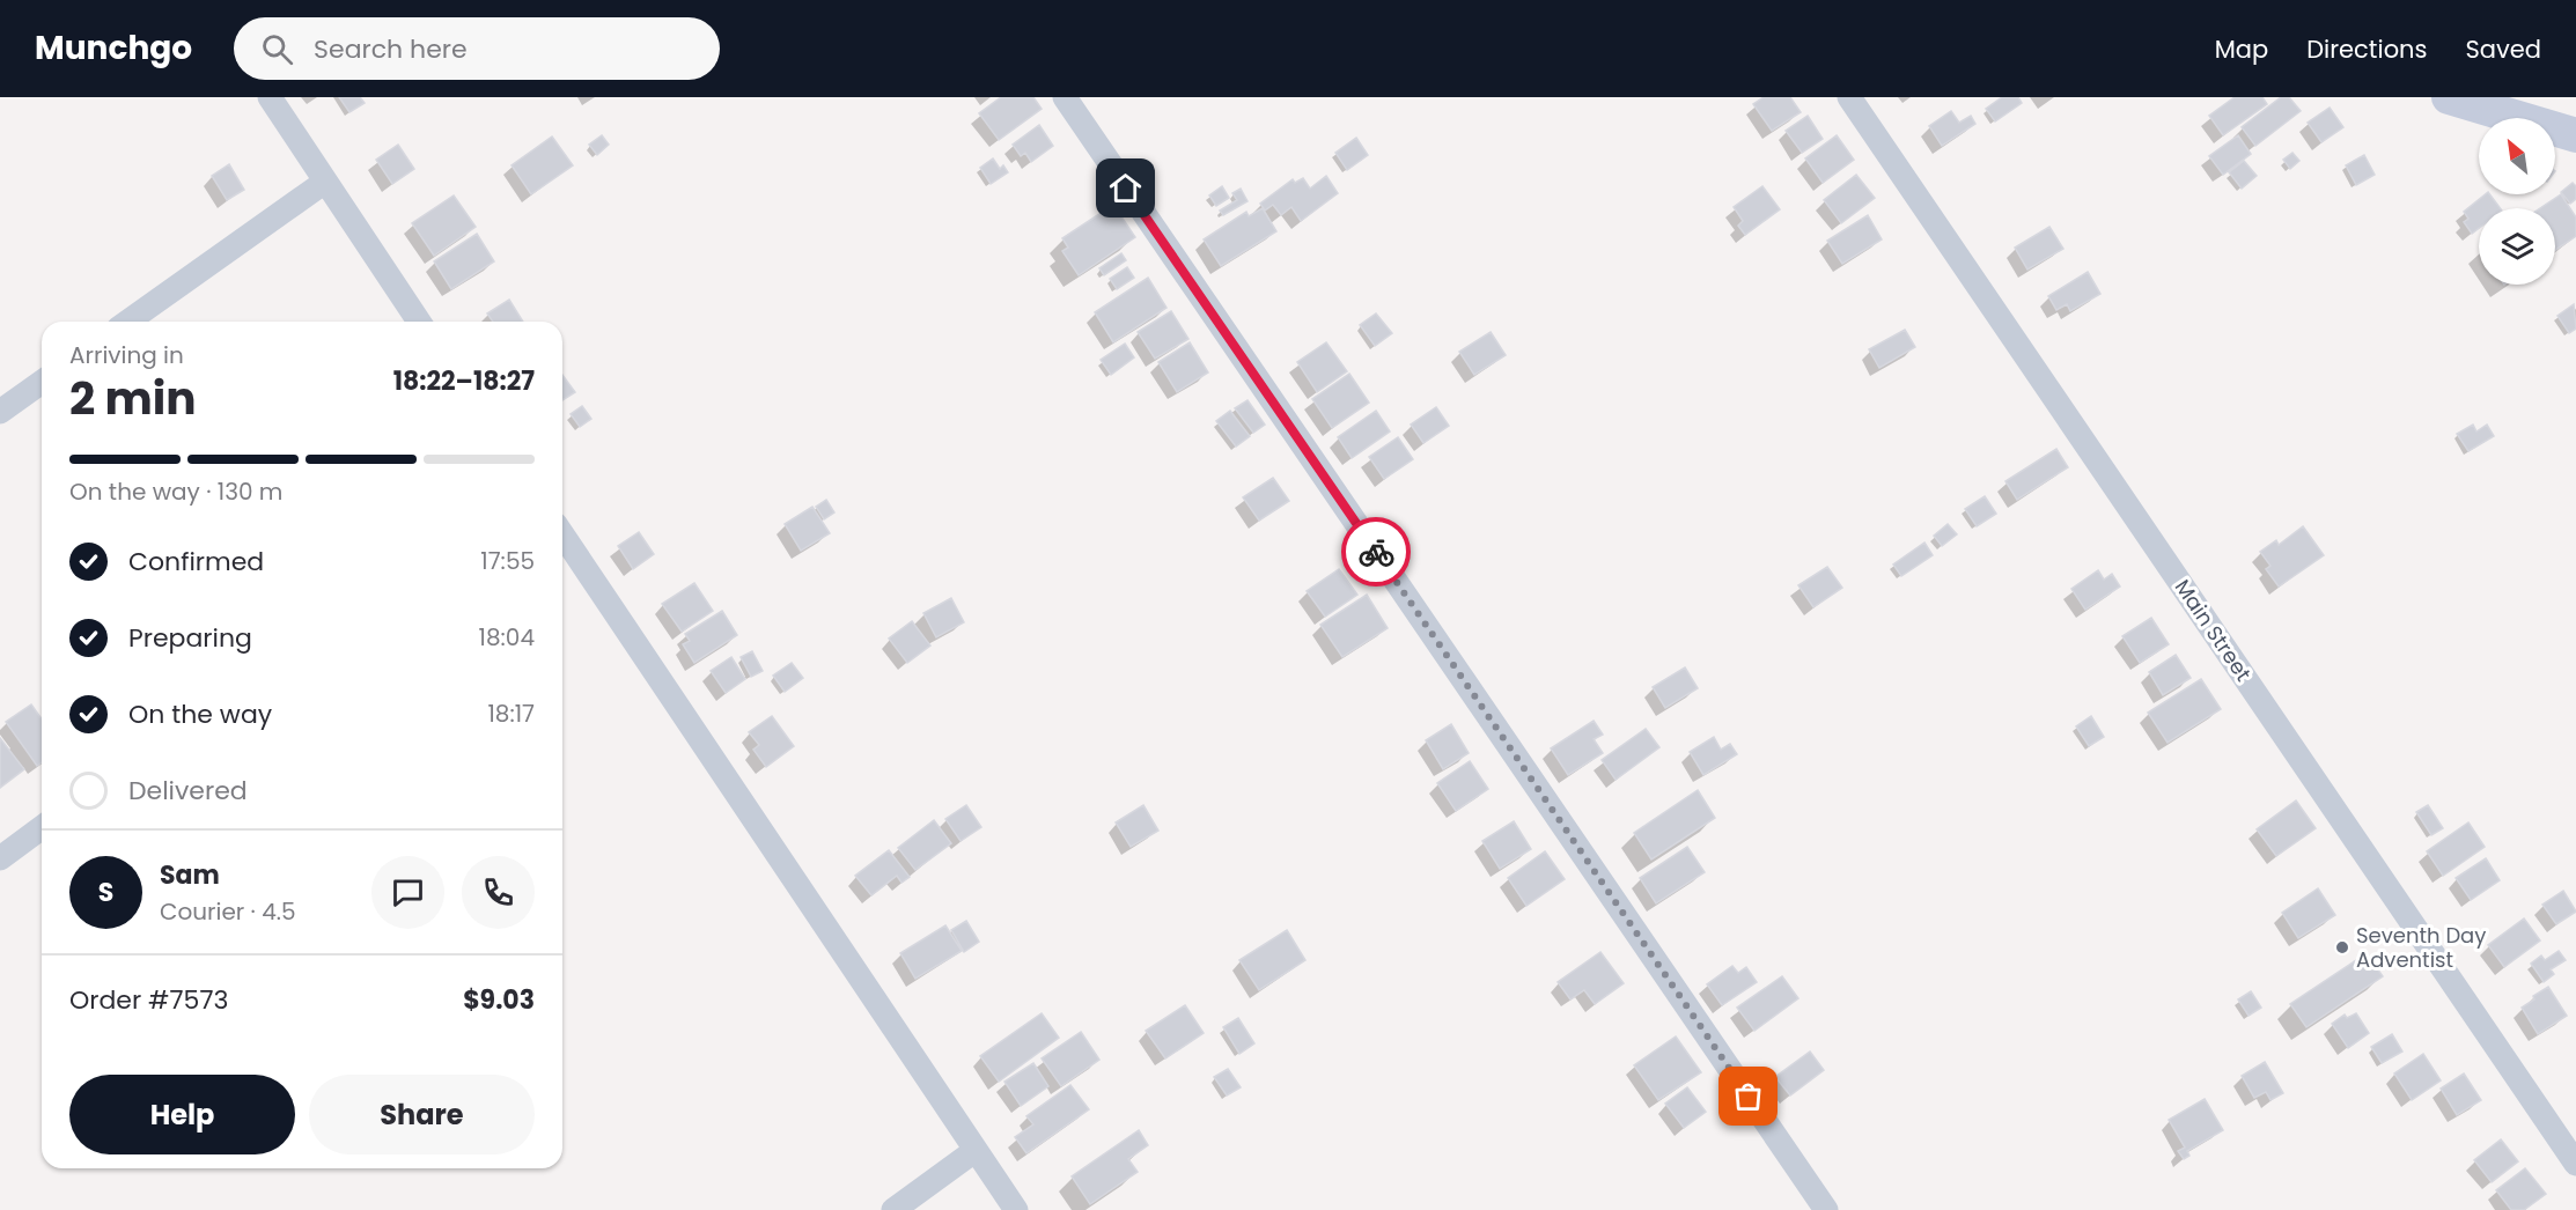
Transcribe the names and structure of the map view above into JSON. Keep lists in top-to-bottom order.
{
  "streets": {
    "street": ["Main Street"]
  },
  "places": ["Seventh Day Adventist"],
  "north": "top left",
  "page": {
    "header": "Munchgo",
    "search": "Search here",
    "nav": ["Map", "Directions", "Saved"],
    "heading": ["2 min", "Arriving in", "18:22–18:27"],
    "panel": [
      "Sam",
      "Courier · 4.5",
      "Order #7573",
      "$9.03"
    ],
    "bar": "On the way · 130 m",
    "list": [
      ["Confirmed", "17:55"],
      ["Preparing", "18:04"],
      ["On the way", "18:17"],
      "Delivered"
    ],
    "round": "S",
    "buttons": ["Help", "Share"]
  }
}
